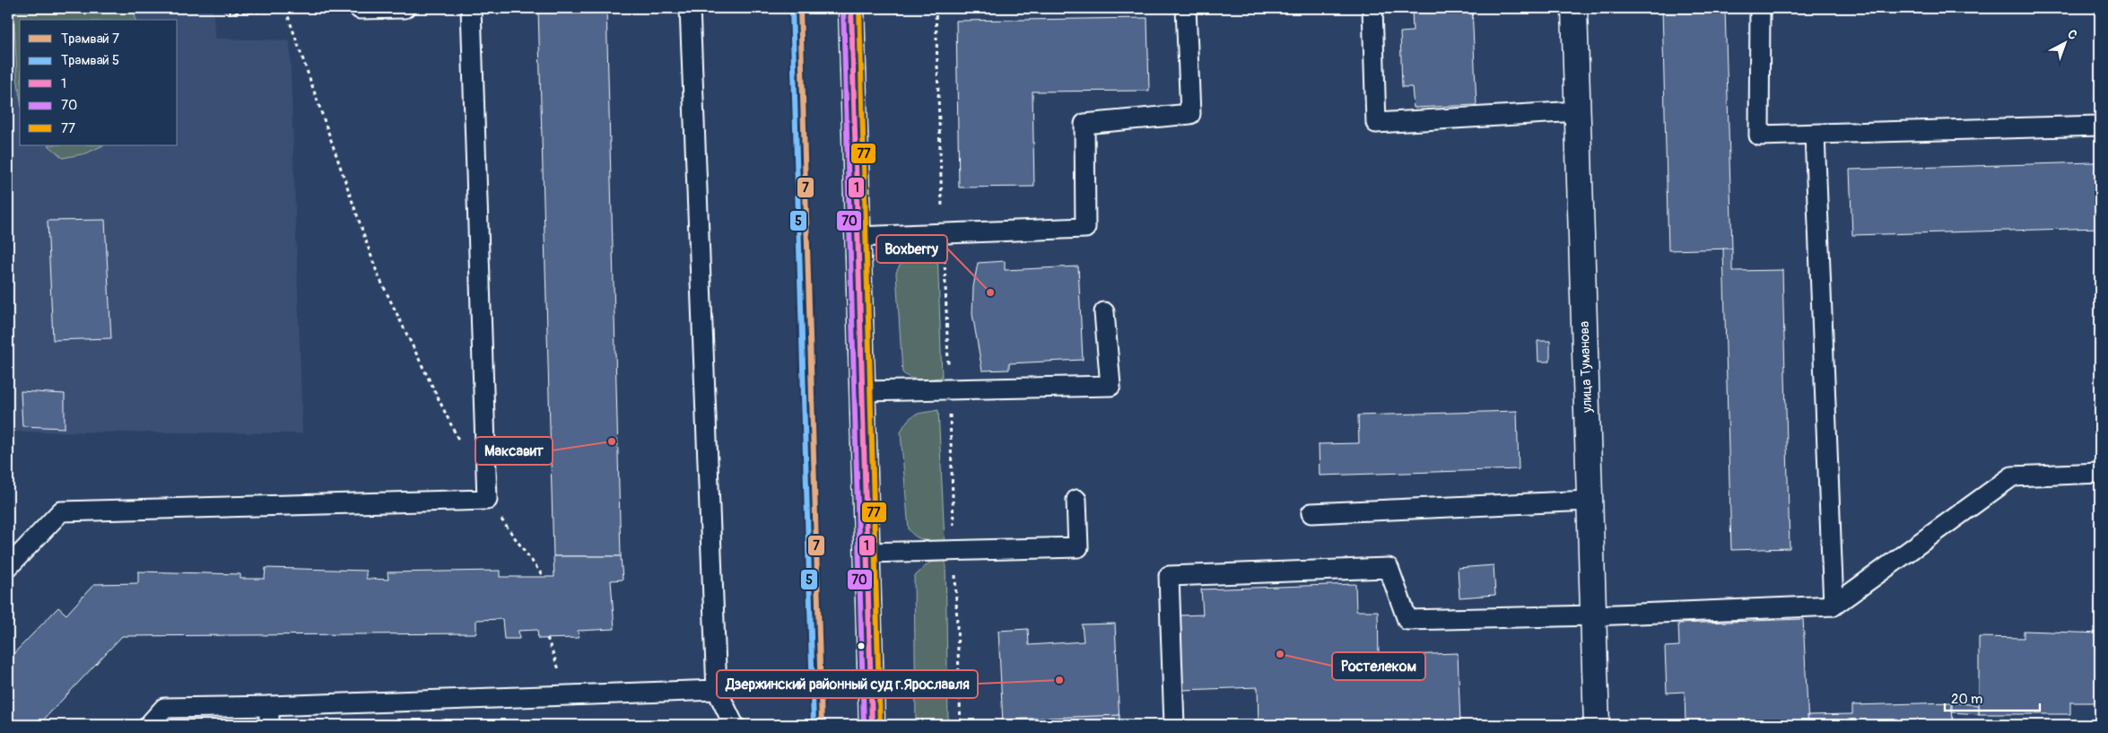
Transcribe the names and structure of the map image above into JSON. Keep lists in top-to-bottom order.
{
  "streets": {
    "street": ["улица Туманова"]
  },
  "places": [
    "Boxberry",
    "Максавит",
    "Ростелеком",
    "Дзержинский районный суд г.Ярославля"
  ],
  "lines": [
    "tram line 7",
    "tram line 5",
    "transit line 1",
    "transit line 70",
    "transit line 77"
  ],
  "legend": [
    "Трамвай 7",
    "Трамвай 5",
    "1",
    "70",
    "77"
  ],
  "scale_bar": "20 m",
  "north": "top right"
}
